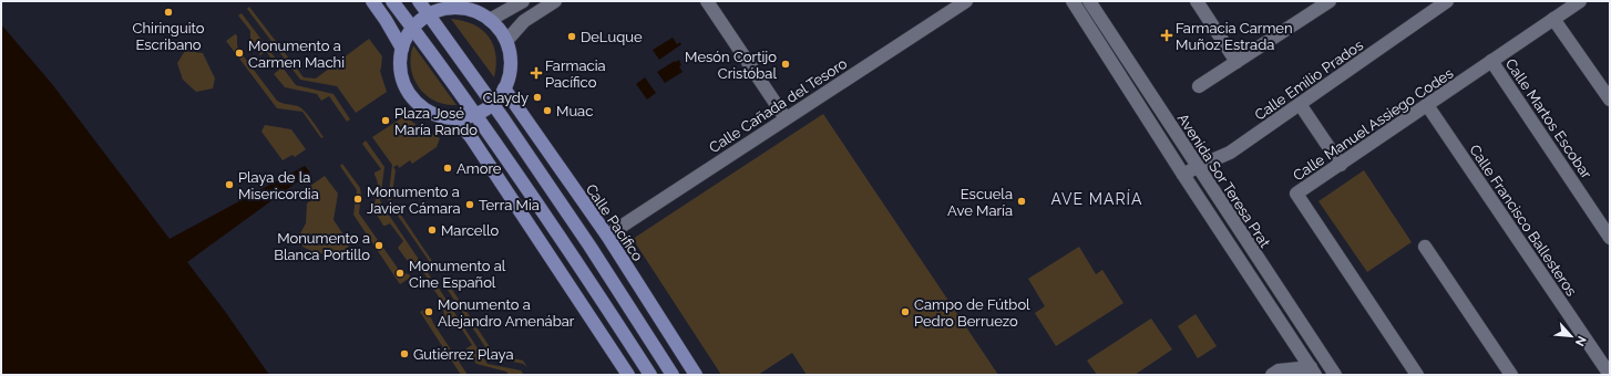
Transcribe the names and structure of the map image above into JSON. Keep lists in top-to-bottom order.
{
  "streets": {
    "main road": ["Calle Pacífico"],
    "street": [
      "Calle Emilio Prados",
      "Calle Cañada del Tesoro",
      "Calle Martos Escobar",
      "Calle Manuel Assiego Codes",
      "Avenida Sor Teresa Prat",
      "Calle Francisco Ballesteros"
    ]
  },
  "crossings": [
    ["Calle Emilio Prados", "Avenida Sor Teresa Prat"],
    ["Calle Cañada del Tesoro", "Calle Pacífico"],
    ["Calle Martos Escobar", "Calle Manuel Assiego Codes"],
    ["Calle Manuel Assiego Codes", "Calle Francisco Ballesteros"]
  ],
  "districts": ["AVE MARÍA"],
  "places": {
    "other": [
      "Chiringuito Escribano",
      "DeLuque",
      "Monumento a Carmen Machi",
      "Mesón Cortijo Cristóbal",
      "Claydy",
      "Muac",
      "Plaza José María Rando",
      "Amore",
      "Playa de la Misericordia",
      "Monumento a Javier Cámara",
      "Escuela Ave María",
      "Terra Mia",
      "Marcello",
      "Monumento a Blanca Portillo",
      "Monumento al Cine Español",
      "Monumento a Alejandro Amenábar",
      "Campo de Fútbol Pedro Berruezo",
      "Gutiérrez Playa"
    ],
    "health": ["Farmacia Carmen Muñoz Estrada", "Farmacia Pacífico"]
  },
  "north": "bottom right"
}
